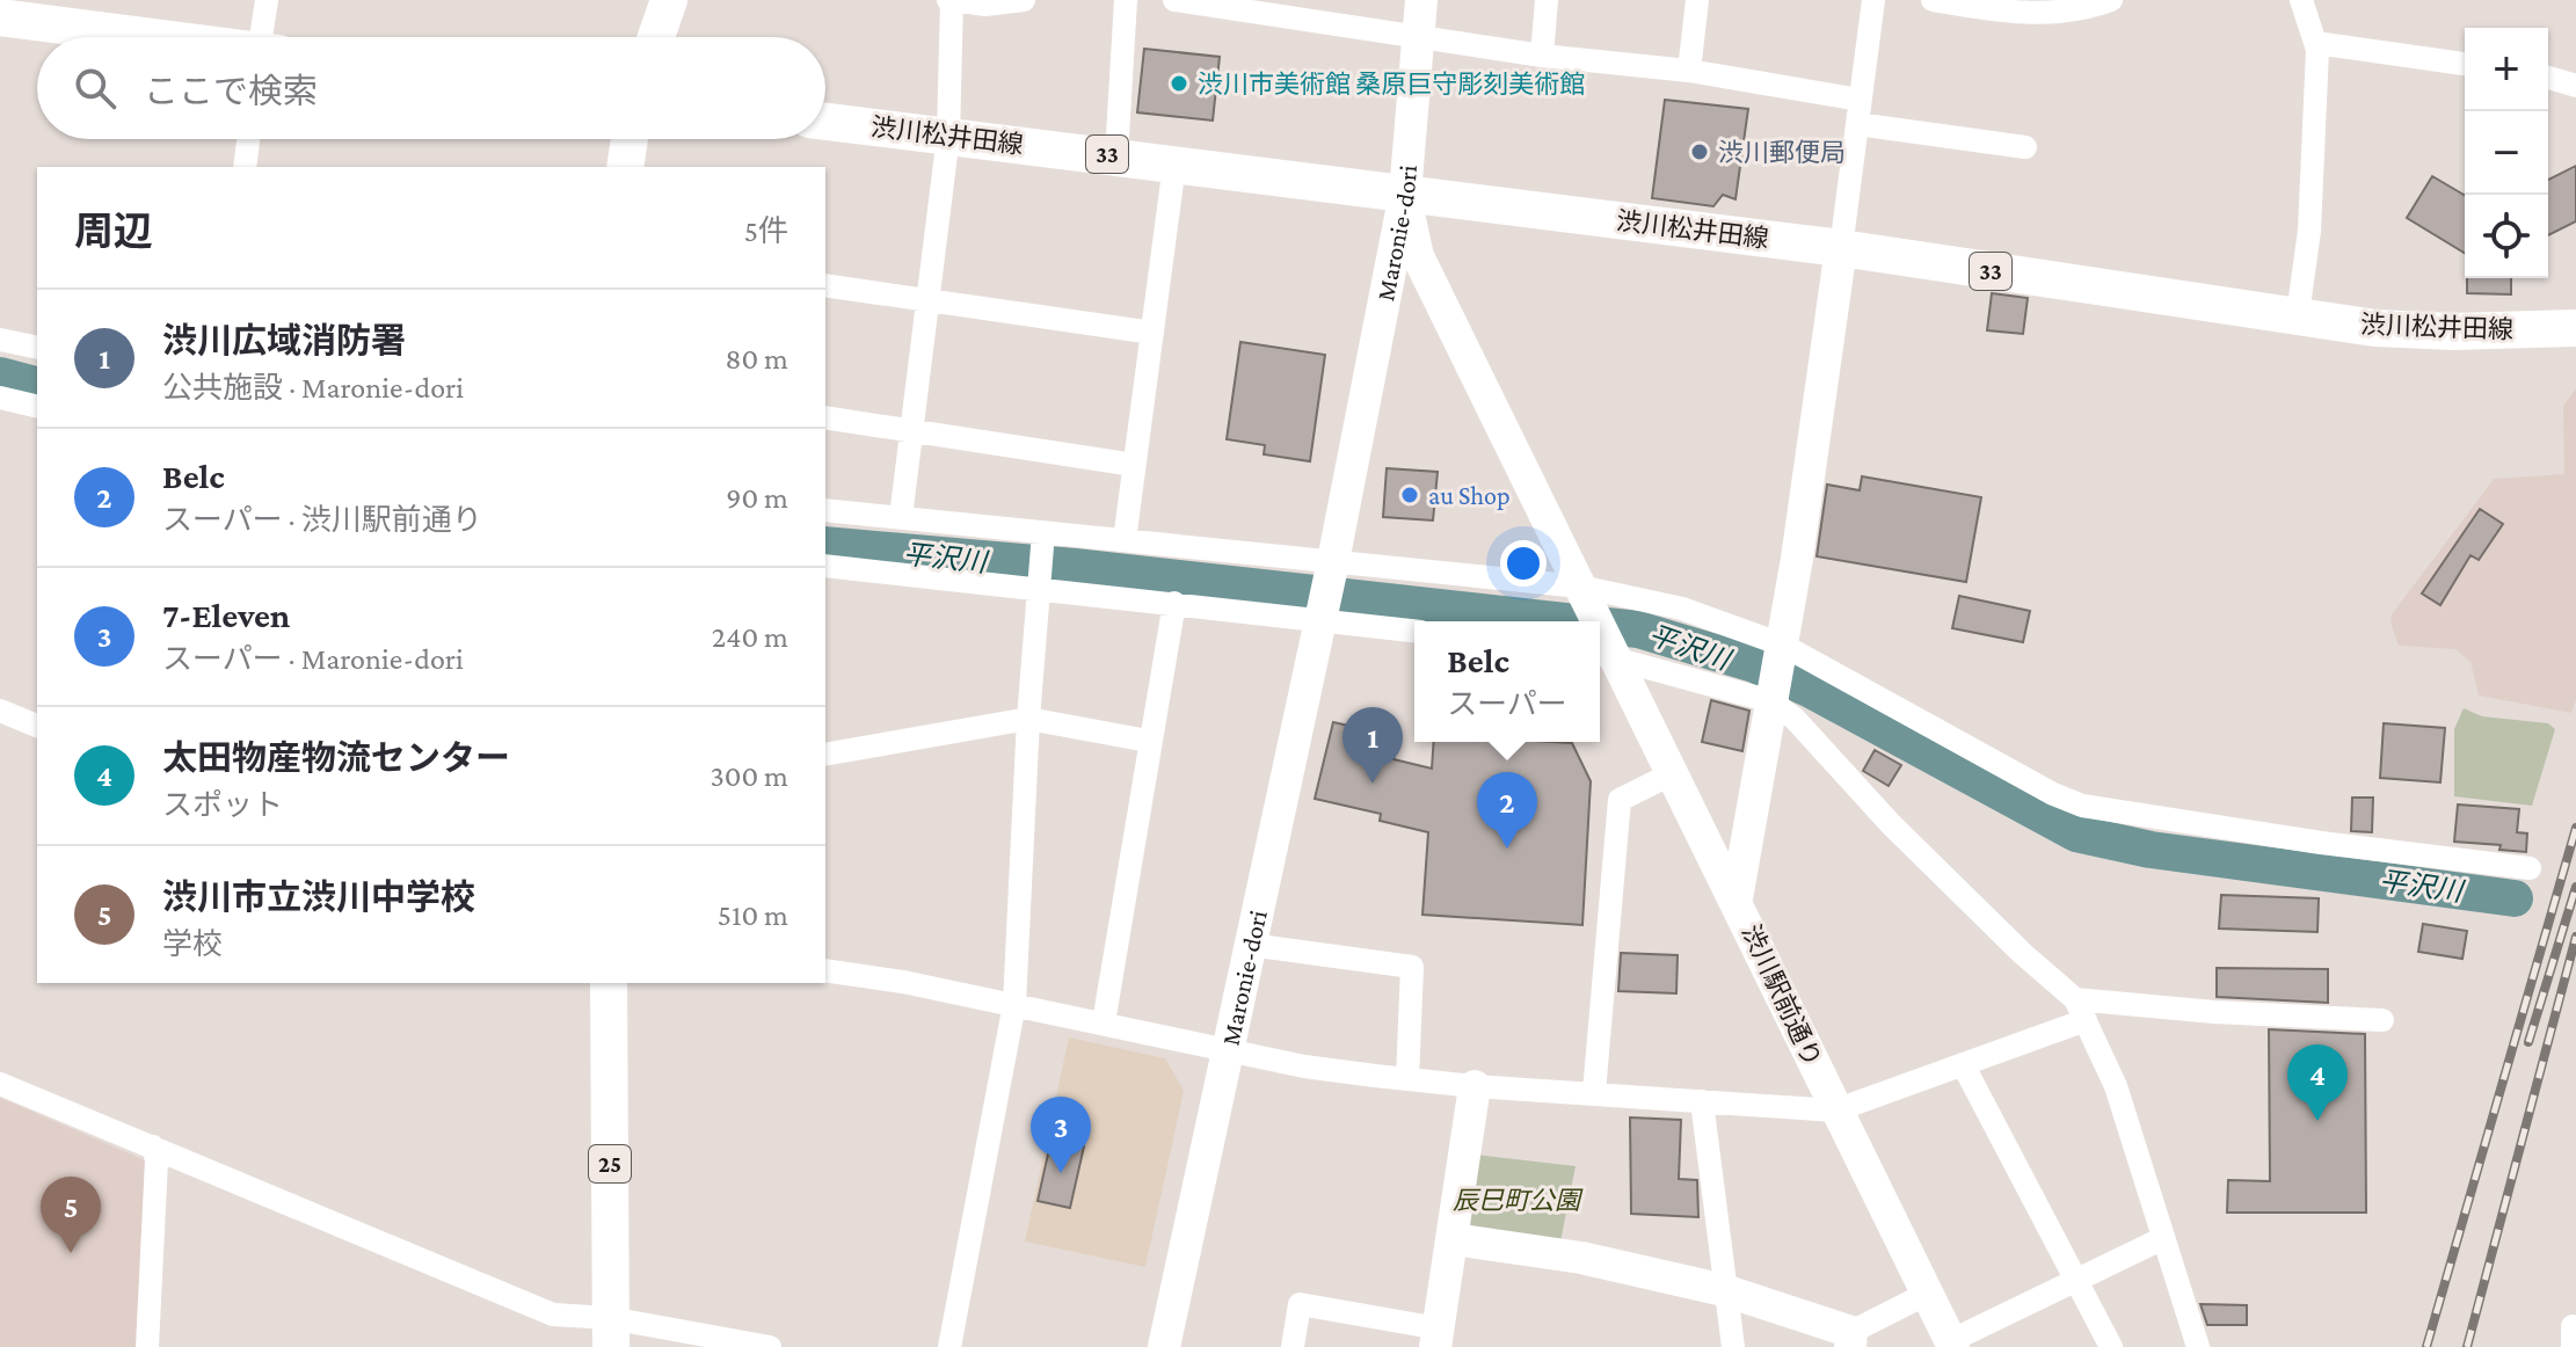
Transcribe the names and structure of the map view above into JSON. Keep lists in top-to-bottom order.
{
  "streets": {
    "main road": ["渋川松井田線", "33", "25"],
    "street": ["Maronie-dori", "渋川駅前通り"]
  },
  "crossings": [
    ["渋川松井田線", "Maronie-dori"]
  ],
  "water": ["平沢川"],
  "parks": ["辰巳町公園"],
  "places": ["渋川市美術館 桑原巨守彫刻美術館", "渋川郵便局", "au Shop"],
  "page": {
    "map_buttons": ["+", "−"],
    "search": "ここで検索",
    "heading": ["周辺", "5件"],
    "list": [
      {
        "mark": "1",
        "name": "渋川広域消防署",
        "note": "公共施設 · Maronie-dori",
        "value": "80 m"
      },
      {
        "mark": "2",
        "name": "Belc",
        "note": "スーパー · 渋川駅前通り",
        "value": "90 m"
      },
      {
        "mark": "3",
        "name": "7-Eleven",
        "note": "スーパー · Maronie-dori",
        "value": "240 m"
      },
      {
        "mark": "4",
        "name": "太田物産物流センター",
        "note": "スポット",
        "value": "300 m"
      },
      {
        "mark": "5",
        "name": "渋川市立渋川中学校",
        "note": "学校",
        "value": "510 m"
      }
    ],
    "popup": ["Belc", "スーパー"],
    "pins": [
      "1",
      "2",
      "4",
      "3",
      "5"
    ]
  }
}
